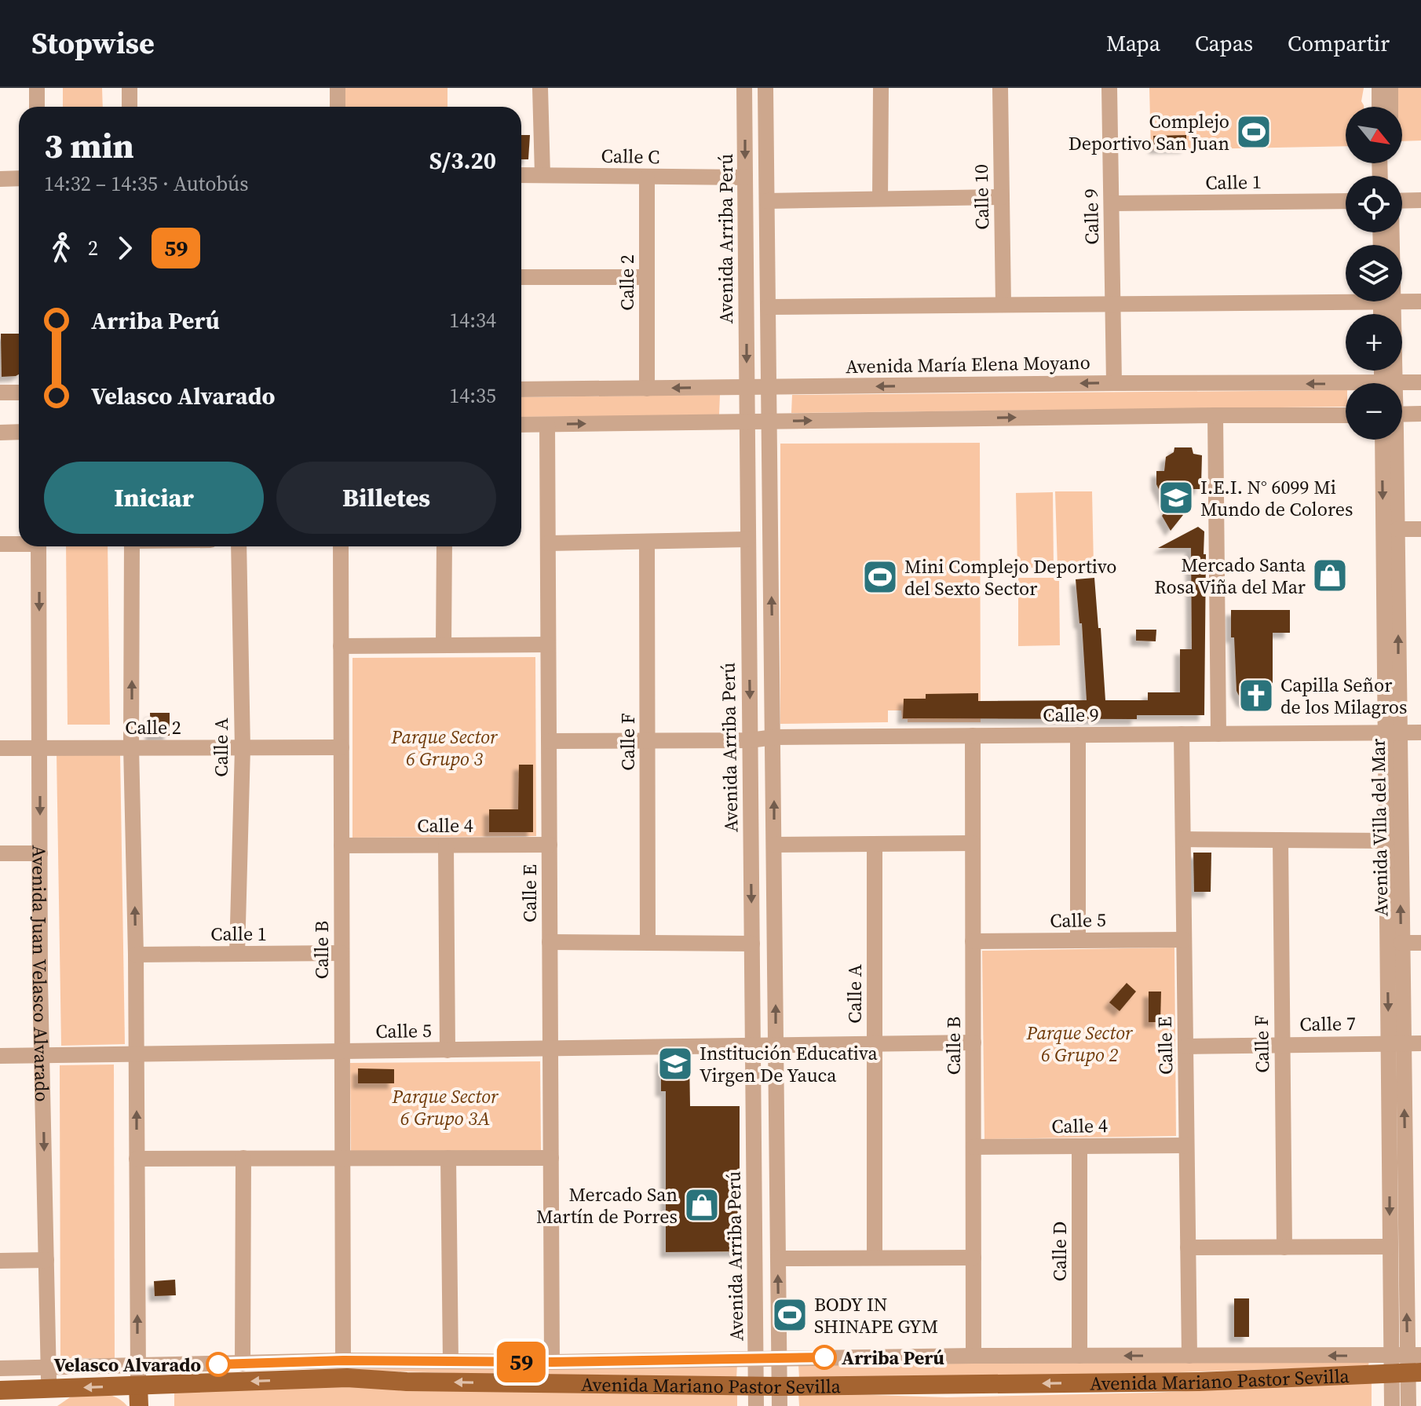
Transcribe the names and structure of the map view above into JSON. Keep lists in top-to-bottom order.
{
  "streets": {
    "main road": ["Avenida Mariano Pastor Sevilla"],
    "street": [
      "Calle C",
      "Calle 1",
      "Calle 10",
      "Calle 9",
      "Avenida Arriba Perú",
      "Calle 2",
      "Avenida María Elena Moyano",
      "Calle F",
      "Calle A",
      "Calle 4",
      "Avenida Villa del Mar",
      "Calle E",
      "Calle 5",
      "Calle B",
      "Avenida Juan Velasco Alvarado",
      "Calle 7",
      "Calle D"
    ]
  },
  "crossings": [
    ["Calle C", "Avenida Arriba Perú"],
    ["Calle C", "Calle 2"],
    ["Calle 1", "Calle 9"],
    ["Calle 1", "Calle A"],
    ["Calle 1", "Calle B"],
    ["Calle 9", "Avenida Arriba Perú"],
    ["Calle 9", "Avenida María Elena Moyano"],
    ["Calle 9", "Avenida Villa del Mar"],
    ["Calle 9", "Calle E"],
    ["Calle 9", "Calle B"],
    ["Avenida Arriba Perú", "Avenida María Elena Moyano"],
    ["Avenida Arriba Perú", "Calle 5"],
    ["Avenida Arriba Perú", "Avenida Mariano Pastor Sevilla"],
    ["Calle 2", "Avenida María Elena Moyano"],
    ["Calle 2", "Calle A"],
    ["Calle 2", "Calle B"],
    ["Calle 2", "Avenida Juan Velasco Alvarado"],
    ["Calle F", "Calle 7"],
    ["Calle 4", "Calle E"],
    ["Calle 4", "Calle B"],
    ["Calle 4", "Calle D"],
    ["Avenida Villa del Mar", "Calle 7"],
    ["Avenida Villa del Mar", "Avenida Mariano Pastor Sevilla"],
    ["Calle E", "Calle 5"],
    ["Calle E", "Calle 7"],
    ["Calle E", "Avenida Mariano Pastor Sevilla"],
    ["Calle 5", "Calle B"],
    ["Calle 5", "Avenida Juan Velasco Alvarado"],
    ["Calle B", "Avenida Mariano Pastor Sevilla"],
    ["Avenida Juan Velasco Alvarado", "Avenida Mariano Pastor Sevilla"],
    ["Calle D", "Avenida Mariano Pastor Sevilla"]
  ],
  "parks": ["Parque Sector 6 Grupo 3", "Parque Sector 6 Grupo 2", "Parque Sector 6 Grupo 3A"],
  "places": {
    "sports": ["Complejo Deportivo San Juan", "Mini Complejo Deportivo del Sexto Sector", "BODY IN SHINAPE GYM"],
    "school or university": ["I.E.I. N° 6099 Mi Mundo de Colores", "Institución Educativa Virgen De Yauca"],
    "shop": ["Mercado Santa Rosa Viña del Mar", "Mercado San Martín de Porres"],
    "church": ["Capilla Señor de los Milagros"],
    "other": ["Arriba Perú", "Velasco Alvarado"]
  },
  "lines": ["bus line 59"],
  "north": "bottom right",
  "page": {
    "header": "Stopwise",
    "nav": ["Mapa", "Capas", "Compartir"],
    "on_map": "59",
    "map_buttons": ["+", "−"],
    "heading": ["3 min", "14:32 – 14:35 · Autobús", "S/3.20"],
    "legs": ["2", "59"],
    "list": [
      {
        "name": "Arriba Perú",
        "value": "14:34"
      },
      {
        "name": "Velasco Alvarado",
        "value": "14:35"
      }
    ],
    "buttons": ["Iniciar", "Billetes"]
  }
}
